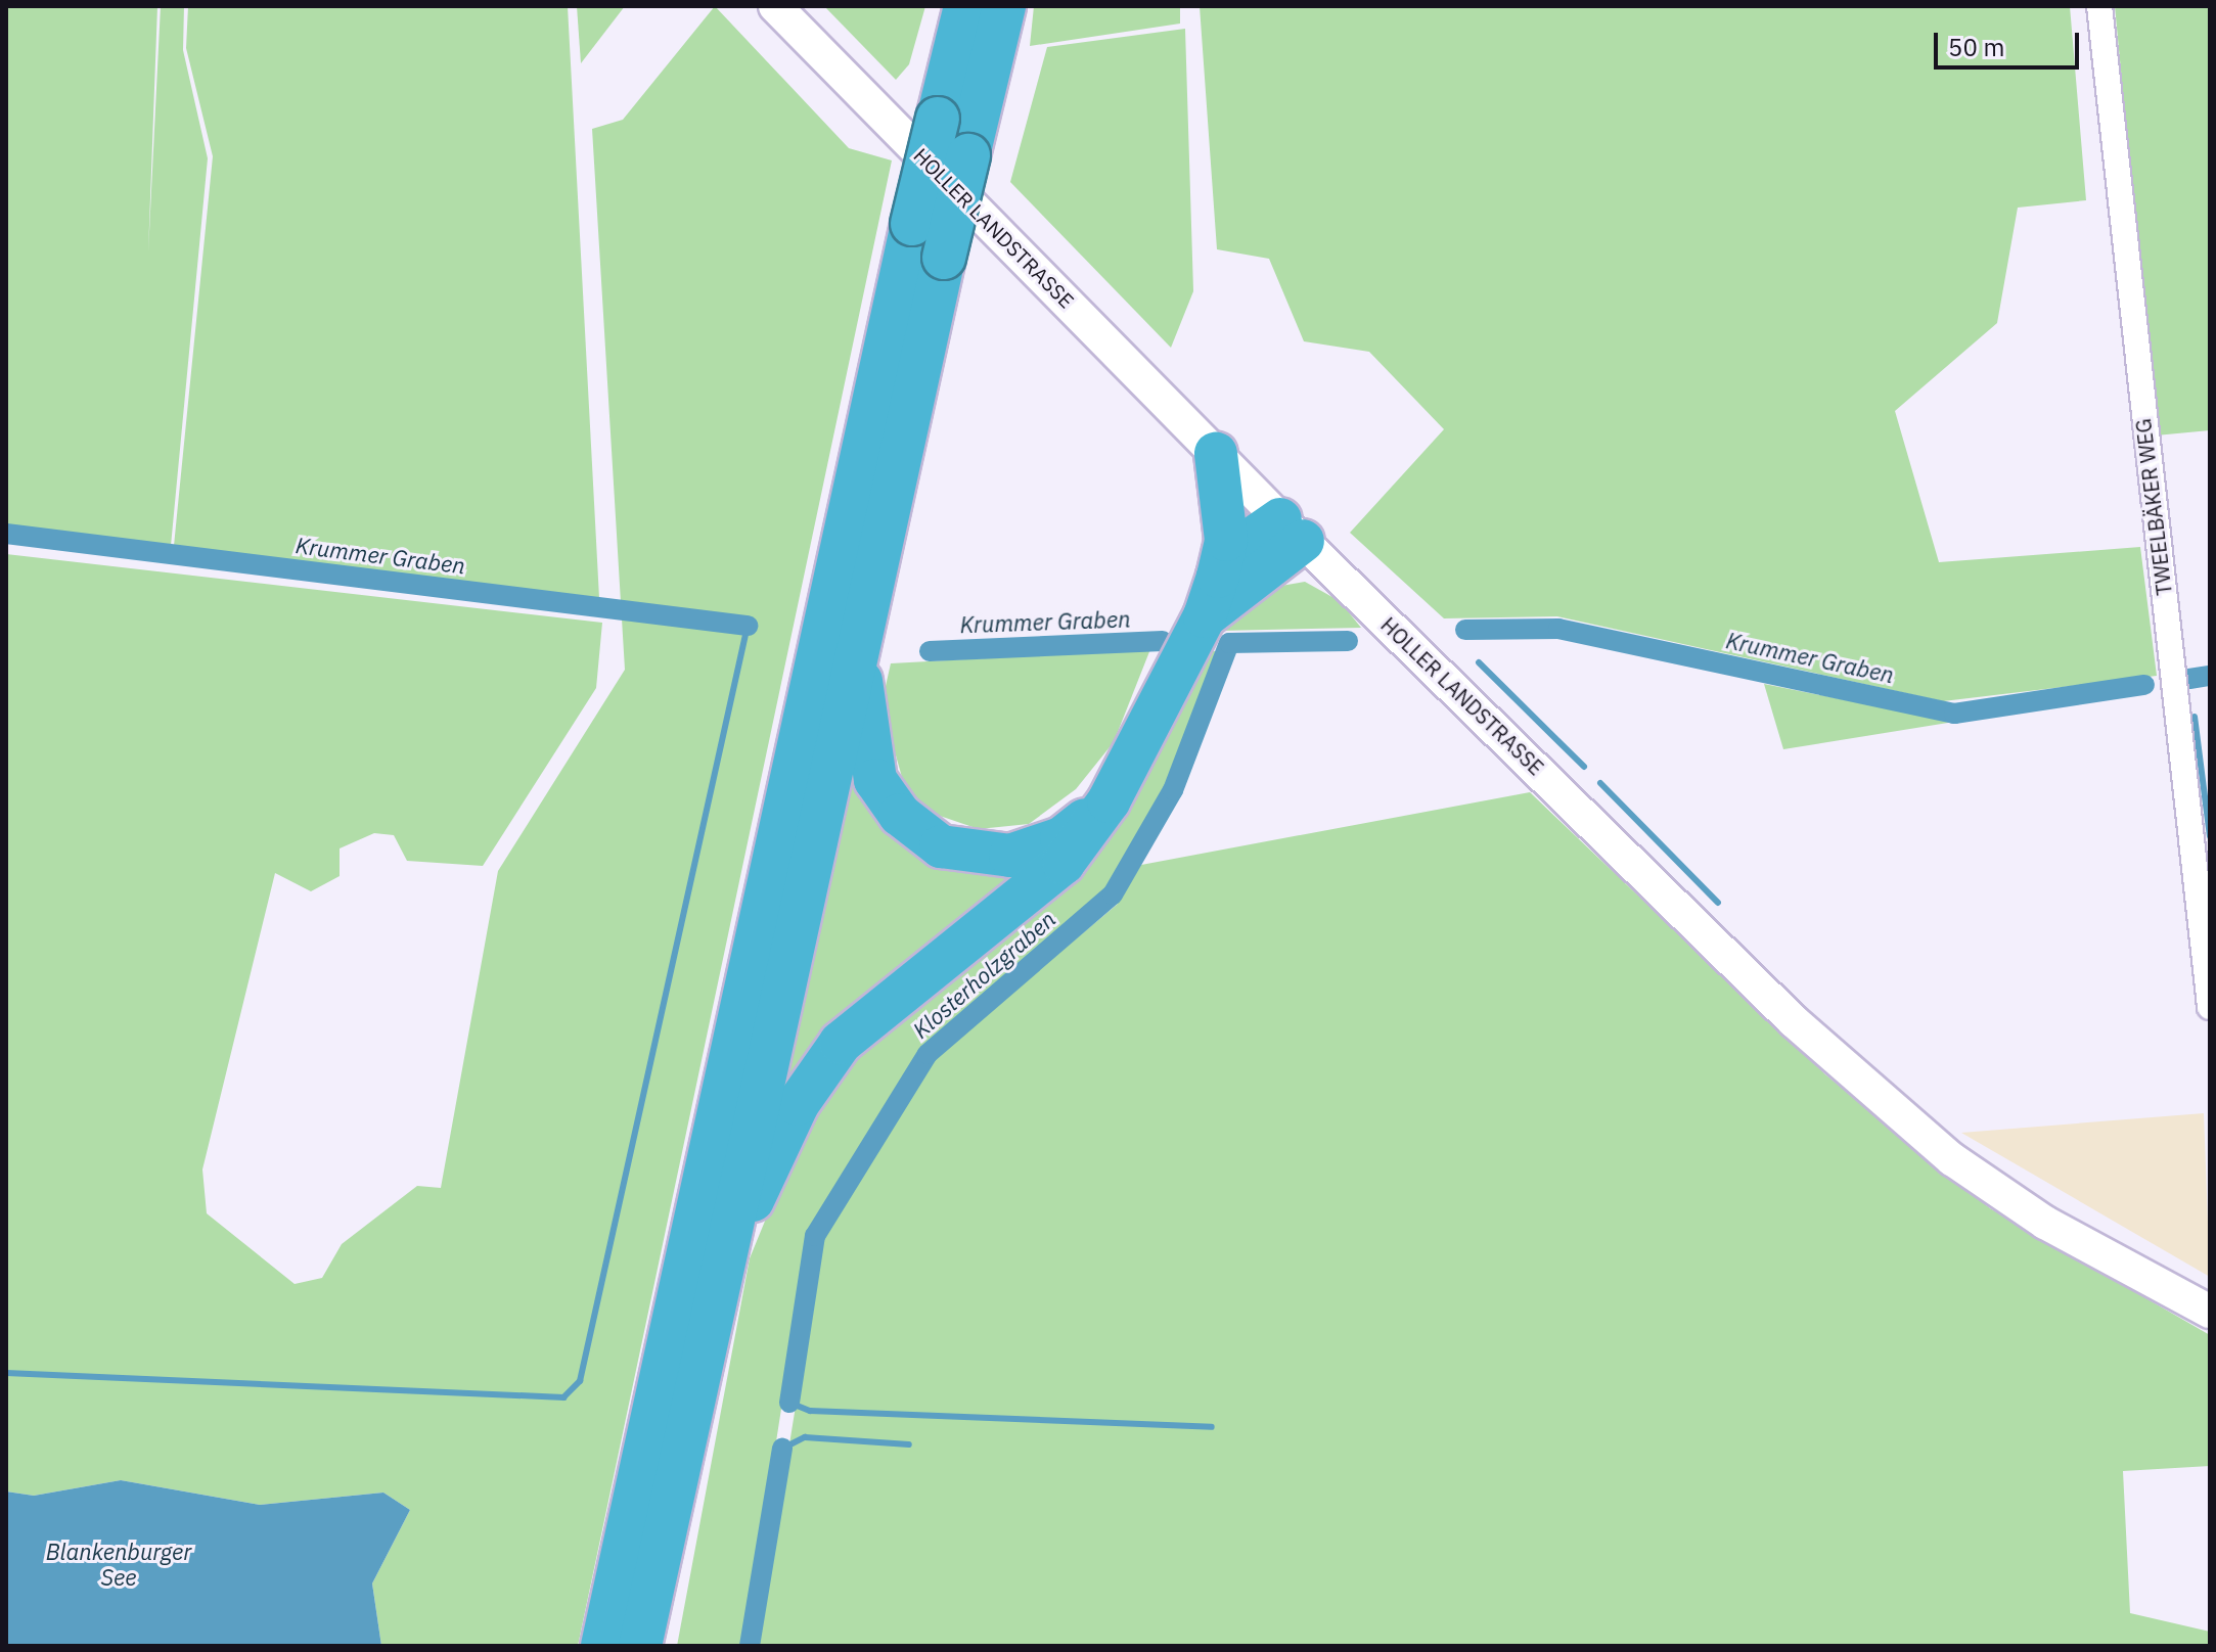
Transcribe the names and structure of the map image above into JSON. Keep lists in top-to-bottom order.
{
  "streets": {
    "main road": ["HOLLER LANDSTRASSE"],
    "street": ["TWEELBÄKER WEG"]
  },
  "water": ["Krummer Graben", "Klosterholzgraben", "Blankenburger See"],
  "scale_bar": "50 m"
}
